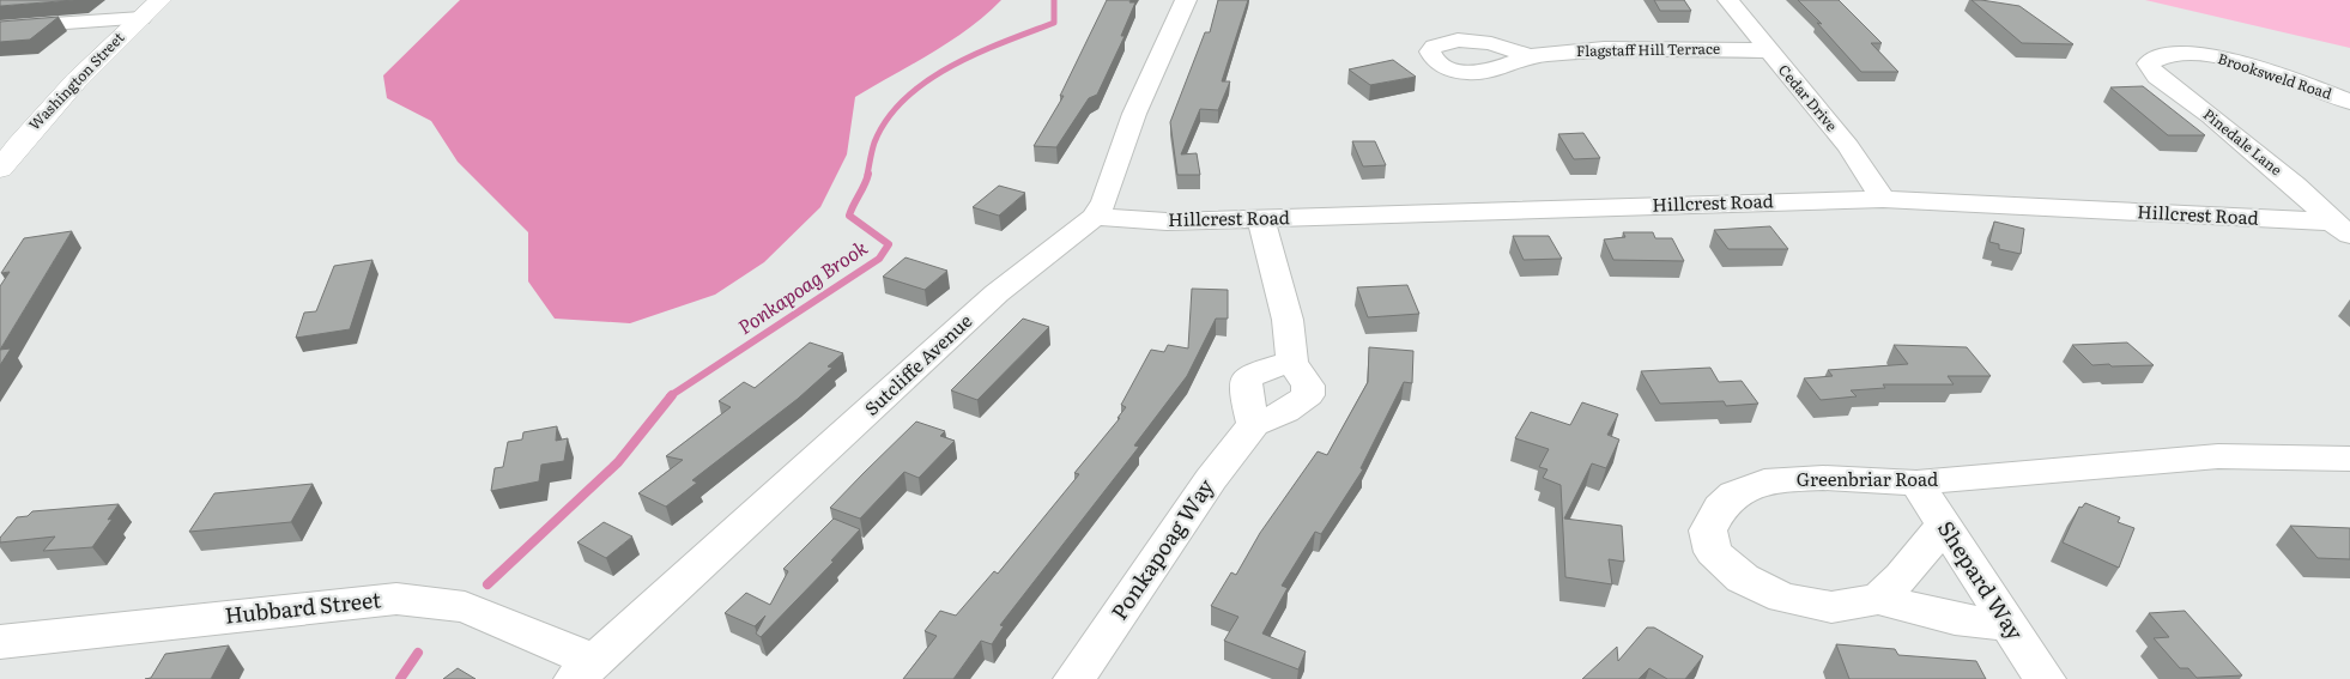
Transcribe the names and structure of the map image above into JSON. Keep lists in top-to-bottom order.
{
  "streets": {
    "main road": ["Washington Street"],
    "street": [
      "Flagstaff Hill Terrace",
      "Brooksweld Road",
      "Cedar Drive",
      "Pinedale Lane",
      "Hillcrest Road",
      "Sutcliffe Avenue",
      "Greenbriar Road",
      "Ponkapoag Way",
      "Shepard Way",
      "Hubbard Street"
    ]
  },
  "crossings": [
    ["Flagstaff Hill Terrace", "Cedar Drive"],
    ["Brooksweld Road", "Pinedale Lane"],
    ["Cedar Drive", "Hillcrest Road"],
    ["Pinedale Lane", "Hillcrest Road"],
    ["Hillcrest Road", "Sutcliffe Avenue"],
    ["Sutcliffe Avenue", "Hubbard Street"],
    ["Greenbriar Road", "Shepard Way"]
  ],
  "water": ["Ponkapoag Brook"]
}
